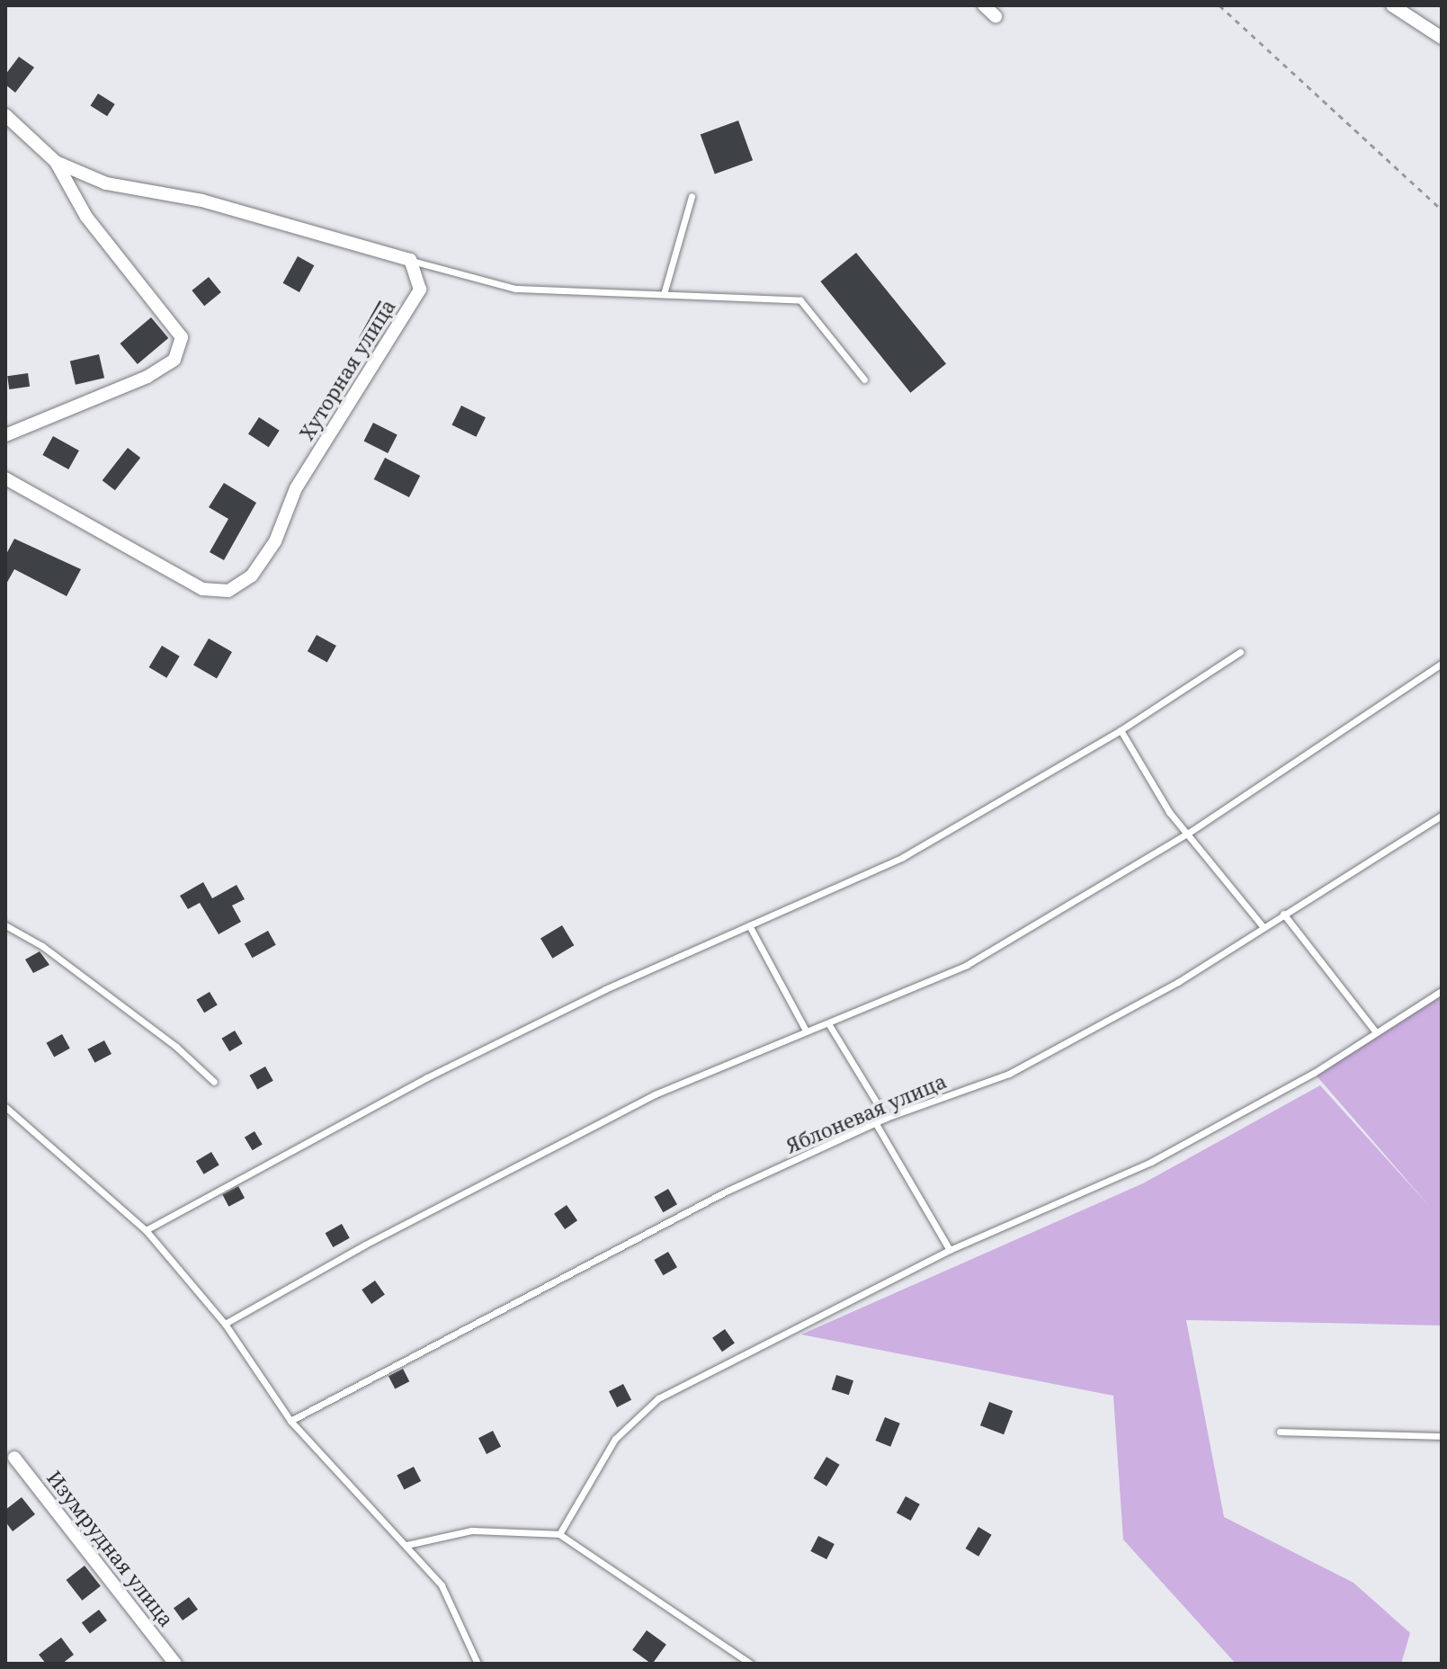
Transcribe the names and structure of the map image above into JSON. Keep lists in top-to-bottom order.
{
  "streets": {
    "street": ["Хуторная улица", "Изумрудная улица"],
    "lane": ["Яблоневая улица"]
  }
}
